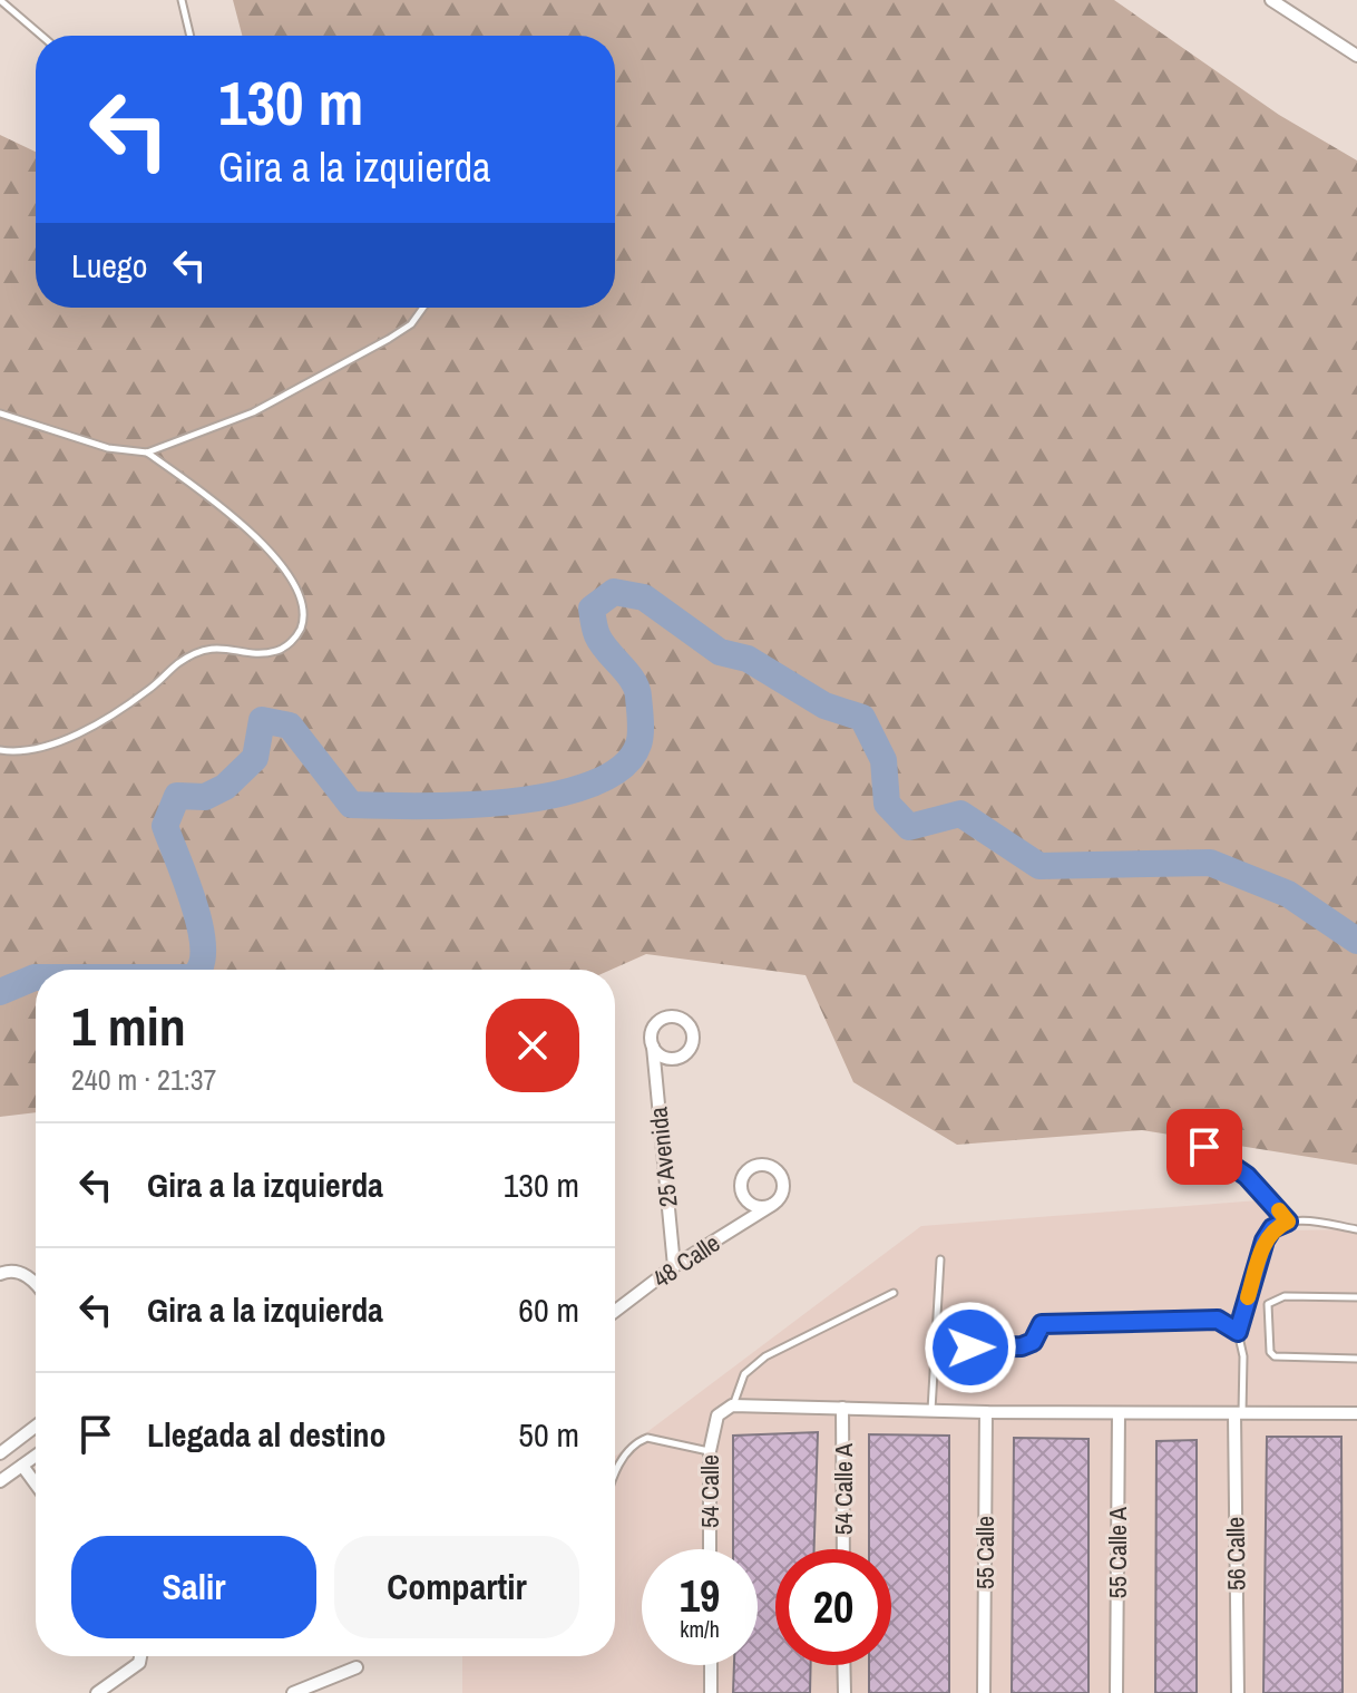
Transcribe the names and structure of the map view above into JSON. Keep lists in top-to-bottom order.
{
  "streets": {
    "street": [
      "25 Avenida",
      "48 Calle",
      "54 Calle A",
      "54 Calle",
      "55 Calle",
      "55 Calle A",
      "56 Calle"
    ]
  },
  "crossings": [
    ["25 Avenida", "48 Calle"]
  ],
  "page": {
    "turn": ["130 m", "Gira a la izquierda"],
    "then": "Luego",
    "heading": ["1 min", "240 m · 21:37"],
    "list": [
      {
        "name": "Gira a la izquierda",
        "value": "130 m"
      },
      {
        "name": "Gira a la izquierda",
        "value": "60 m"
      },
      {
        "name": "Llegada al destino",
        "value": "50 m"
      }
    ],
    "buttons": ["Salir", "Compartir"],
    "speed": "19 km/h",
    "limit": "20"
  }
}
